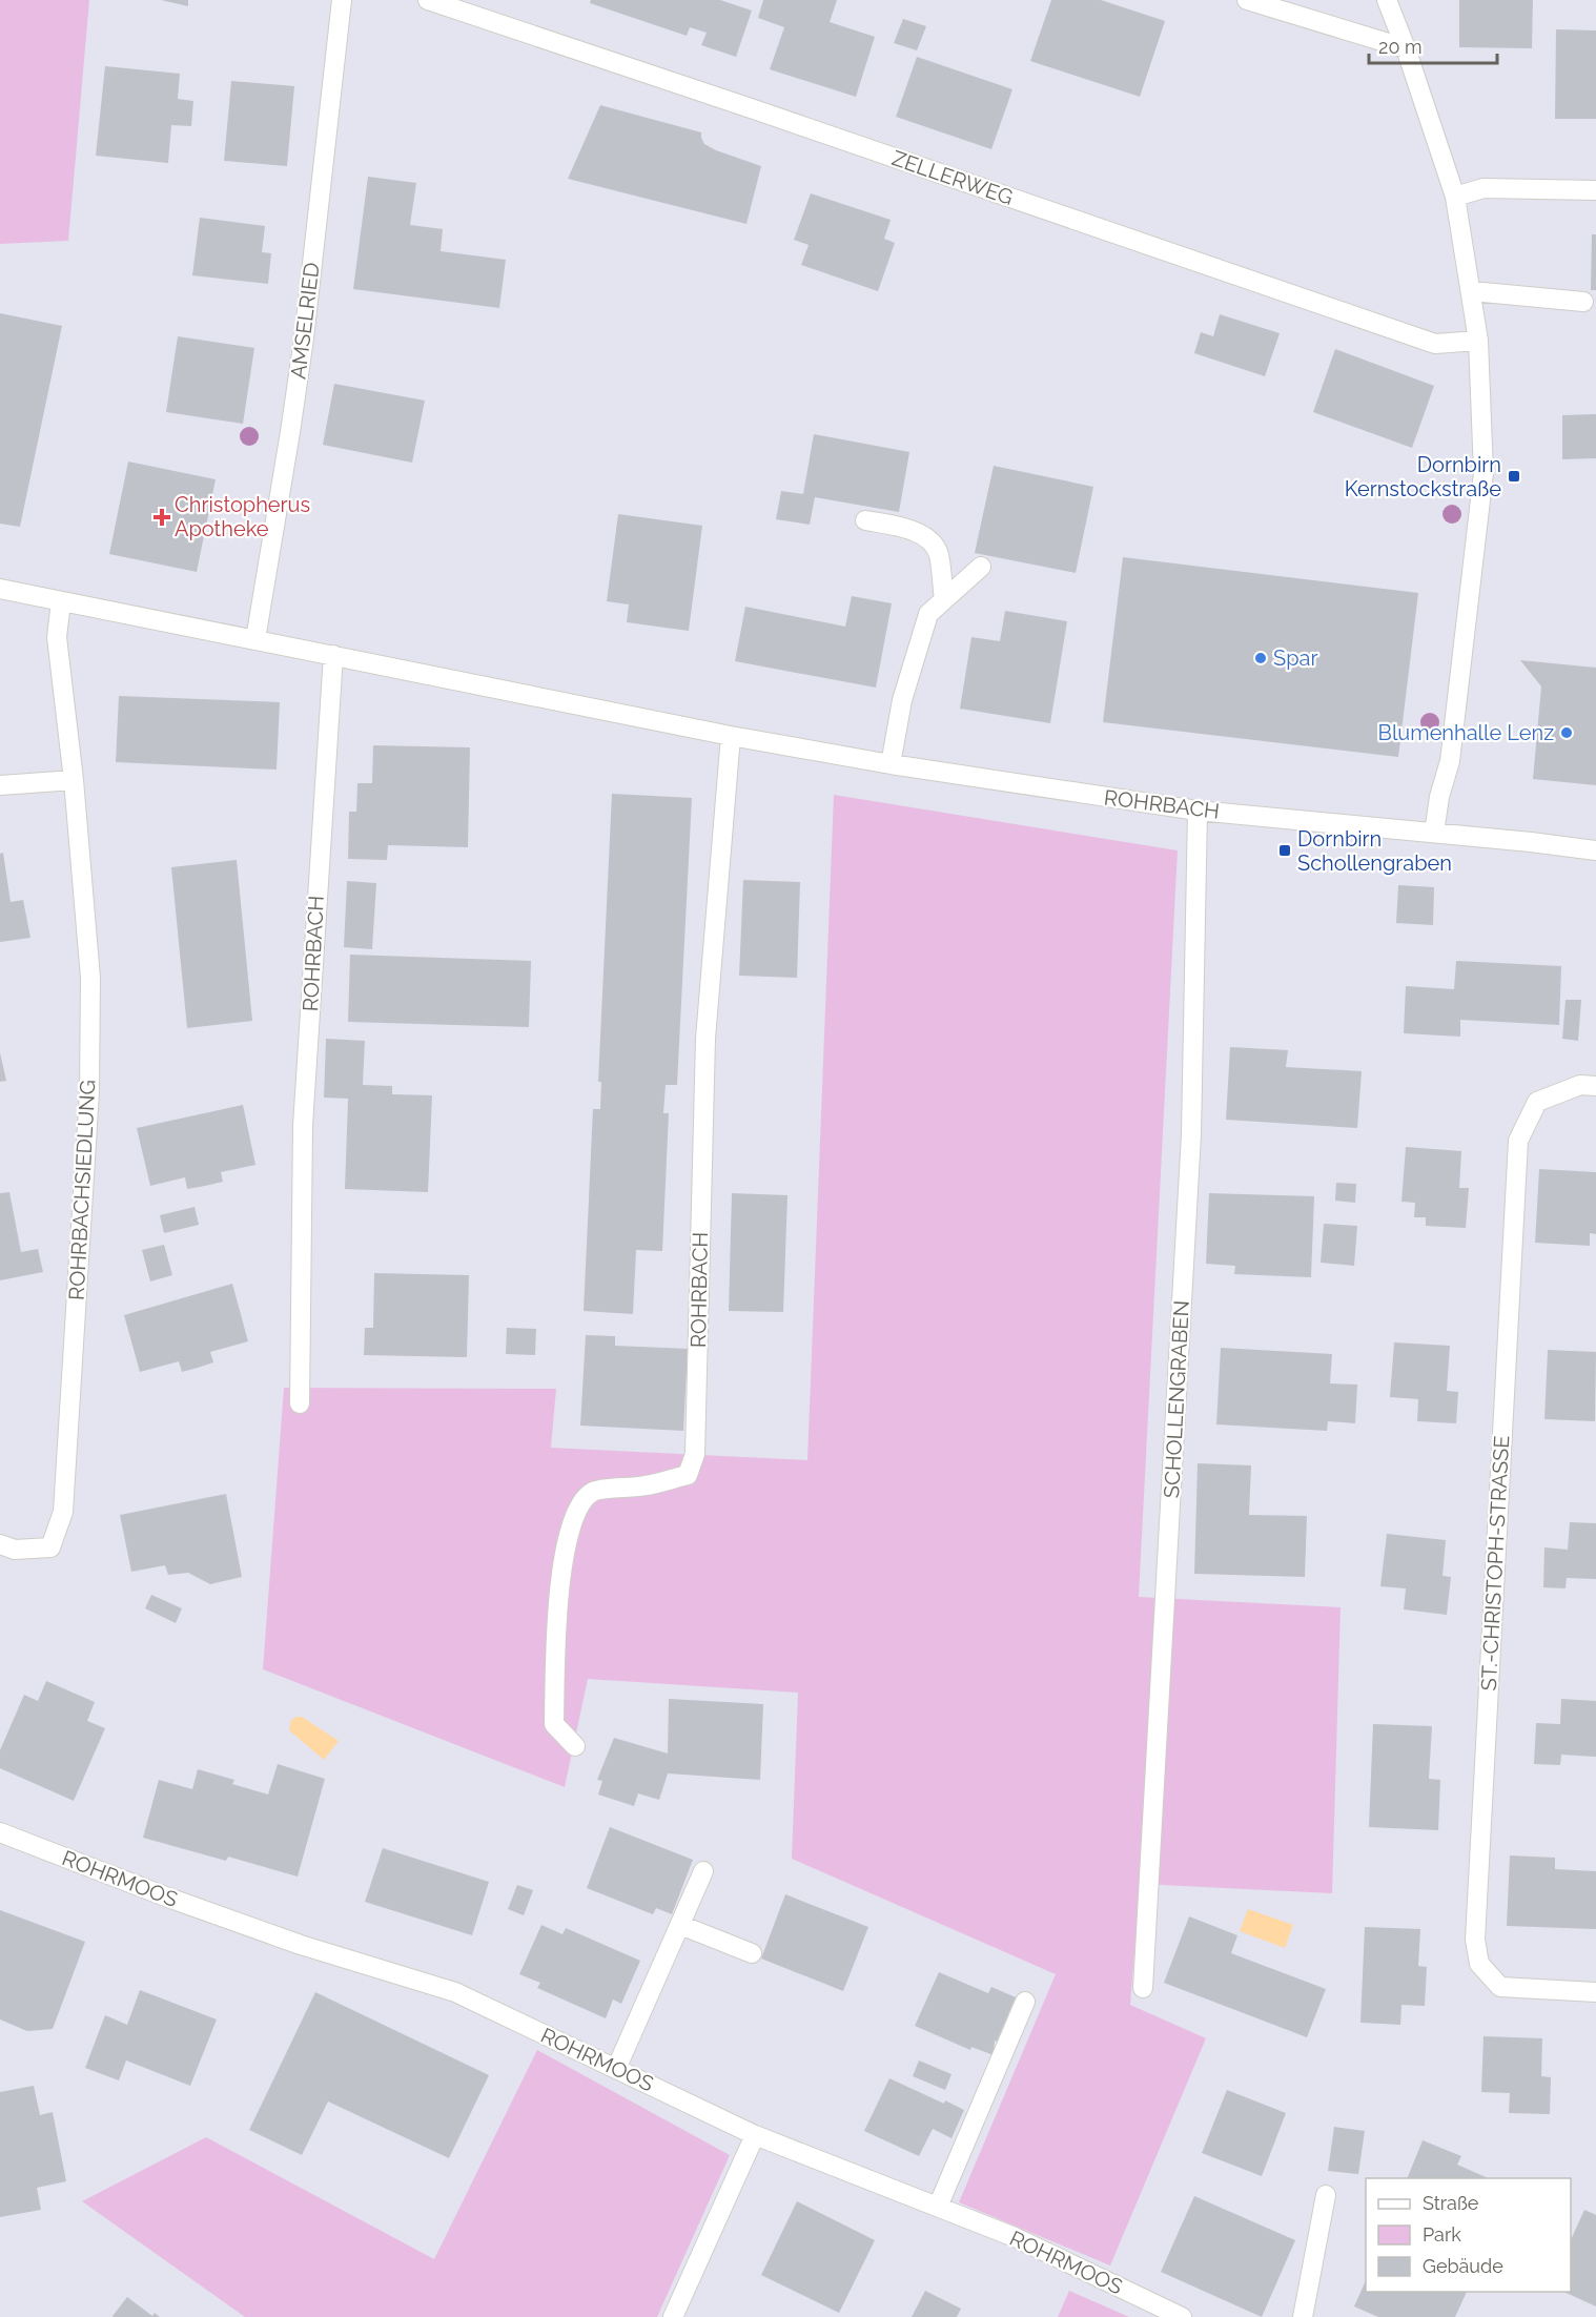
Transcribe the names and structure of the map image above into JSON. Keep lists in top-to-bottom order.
{
  "streets": {
    "street": [
      "ZELLERWEG",
      "AMSELRIED",
      "ROHRBACH",
      "ROHRBACHSIEDLUNG",
      "SCHOLLENGRABEN",
      "ST.-CHRISTOPH-STRASSE",
      "ROHRMOOS"
    ]
  },
  "crossings": [
    ["AMSELRIED", "ROHRBACH"],
    ["ROHRBACH", "ROHRBACHSIEDLUNG"],
    ["ROHRBACH", "SCHOLLENGRABEN"]
  ],
  "places": {
    "transit": ["Dornbirn Kernstockstraße", "Dornbirn Schollengraben"],
    "health": ["Christopherus Apotheke"],
    "other": ["Spar", "Blumenhalle Lenz"]
  },
  "legend": ["Straße", "Park", "Gebäude"],
  "scale_bar": "20 m"
}
